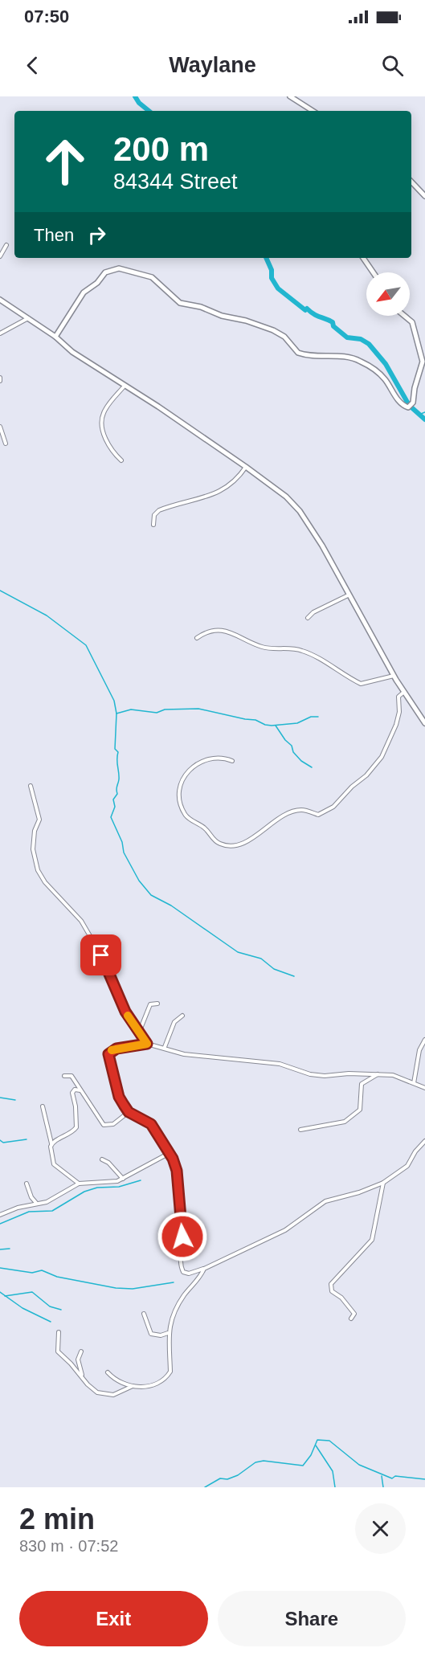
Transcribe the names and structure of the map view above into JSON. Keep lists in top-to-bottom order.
{
  "north": "bottom left",
  "page": {
    "status": "07:50",
    "header": "Waylane",
    "turn": ["200 m", "84344 Street"],
    "then": "Then",
    "heading": ["2 min", "830 m · 07:52"],
    "buttons": ["Exit", "Share"]
  }
}
